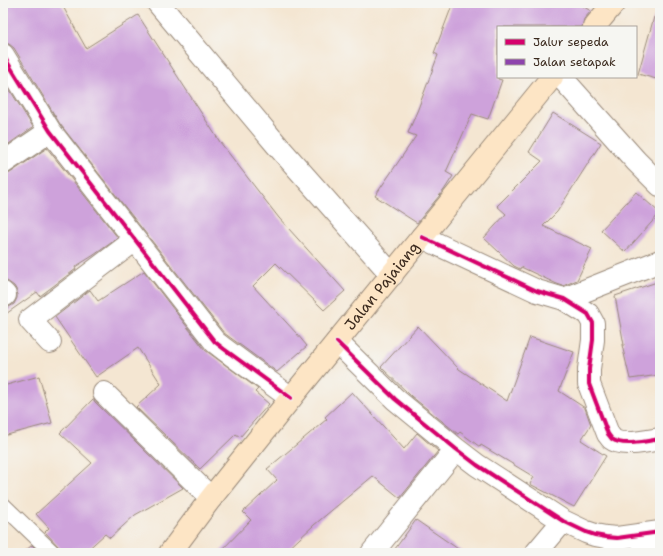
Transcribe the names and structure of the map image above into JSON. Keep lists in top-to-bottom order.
{
  "streets": {
    "main road": ["Jalan Pajaiang"]
  },
  "legend": ["Jalur sepeda", "Jalan setapak"]
}
